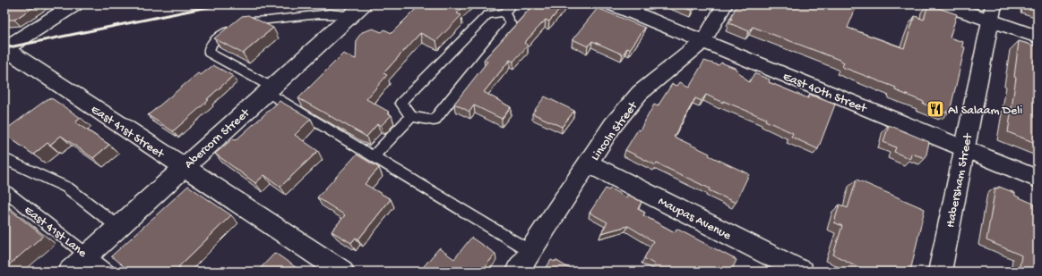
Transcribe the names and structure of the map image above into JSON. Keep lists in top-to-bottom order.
{
  "streets": {
    "street": [
      "East 40th Street",
      "East 41st Street",
      "Lincoln Street",
      "Abercorn Street",
      "Habersham Street",
      "Maupas Avenue"
    ],
    "lane": ["East 41st Lane"]
  },
  "crossings": [
    ["East 40th Street", "Lincoln Street"],
    ["East 40th Street", "Habersham Street"],
    ["East 41st Street", "Abercorn Street"],
    ["Lincoln Street", "Maupas Avenue"],
    ["Abercorn Street", "East 41st Lane"]
  ],
  "places": {
    "restaurant": ["Al Salaam Deli"]
  }
}
